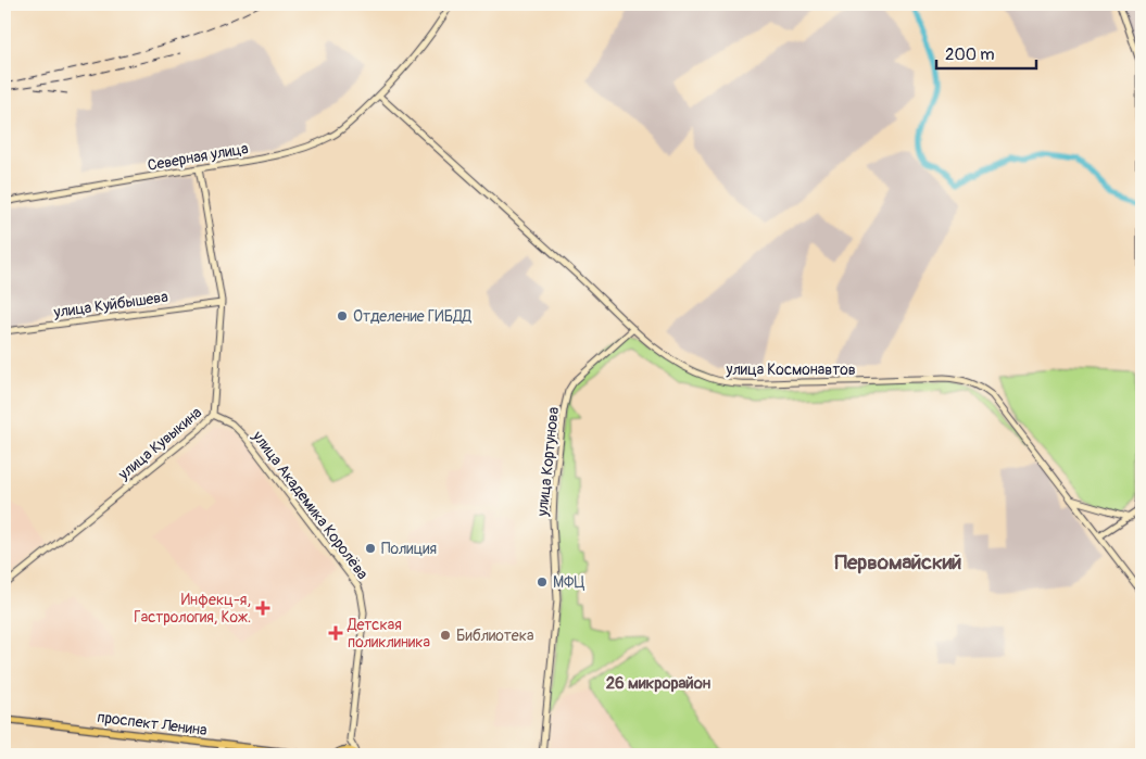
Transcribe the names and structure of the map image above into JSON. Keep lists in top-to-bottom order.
{
  "streets": {
    "main road": [
      "Северная улица",
      "улица Куйбышева",
      "улица Космонавтов",
      "улица Кувыкина",
      "улица Кортунова",
      "улица Академика Королёва",
      "проспект Ленина"
    ]
  },
  "crossings": [
    ["Северная улица", "улица Космонавтов"],
    ["Северная улица", "улица Кувыкина"],
    ["улица Куйбышева", "улица Кувыкина"],
    ["улица Космонавтов", "улица Кортунова"],
    ["улица Кувыкина", "улица Академика Королёва"]
  ],
  "districts": ["Первомайский", "26 микрорайон"],
  "places": {
    "other": [
      "Отделение ГИБДД",
      "Полиция",
      "МФЦ",
      "Библиотека"
    ],
    "health": ["Инфекц-я, Гастрология, Кож.", "Детская поликлиника"]
  },
  "scale_bar": "200 m"
}
